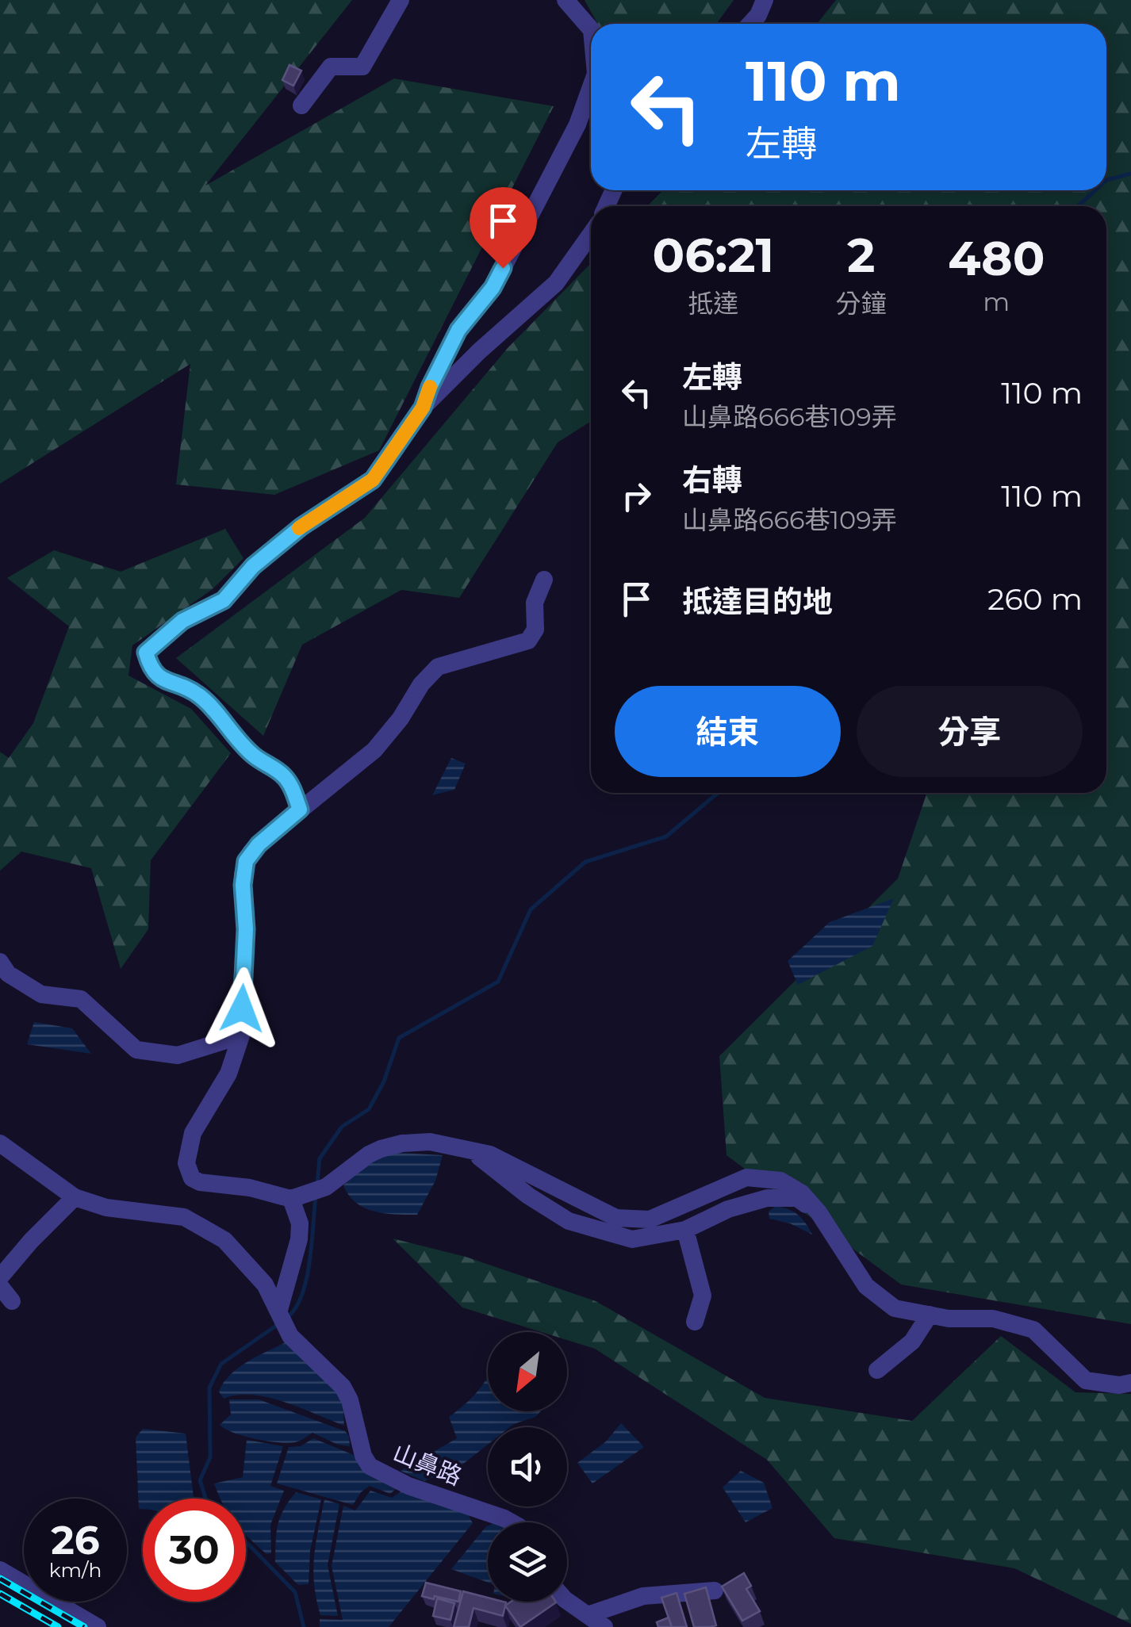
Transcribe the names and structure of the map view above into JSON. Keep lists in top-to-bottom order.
{
  "streets": {
    "street": ["山鼻路"]
  },
  "north": "bottom left",
  "page": {
    "turn": ["110 m", "左轉"],
    "eta": [
      "06:21",
      "抵達",
      "2",
      "分鐘",
      "480",
      "m"
    ],
    "list": [
      {
        "name": "左轉",
        "note": "山鼻路666巷109弄",
        "value": "110 m"
      },
      {
        "name": "右轉",
        "note": "山鼻路666巷109弄",
        "value": "110 m"
      },
      {
        "name": "抵達目的地",
        "value": "260 m"
      }
    ],
    "buttons": ["結束", "分享"],
    "speed": "26 km/h",
    "limit": "30"
  }
}
